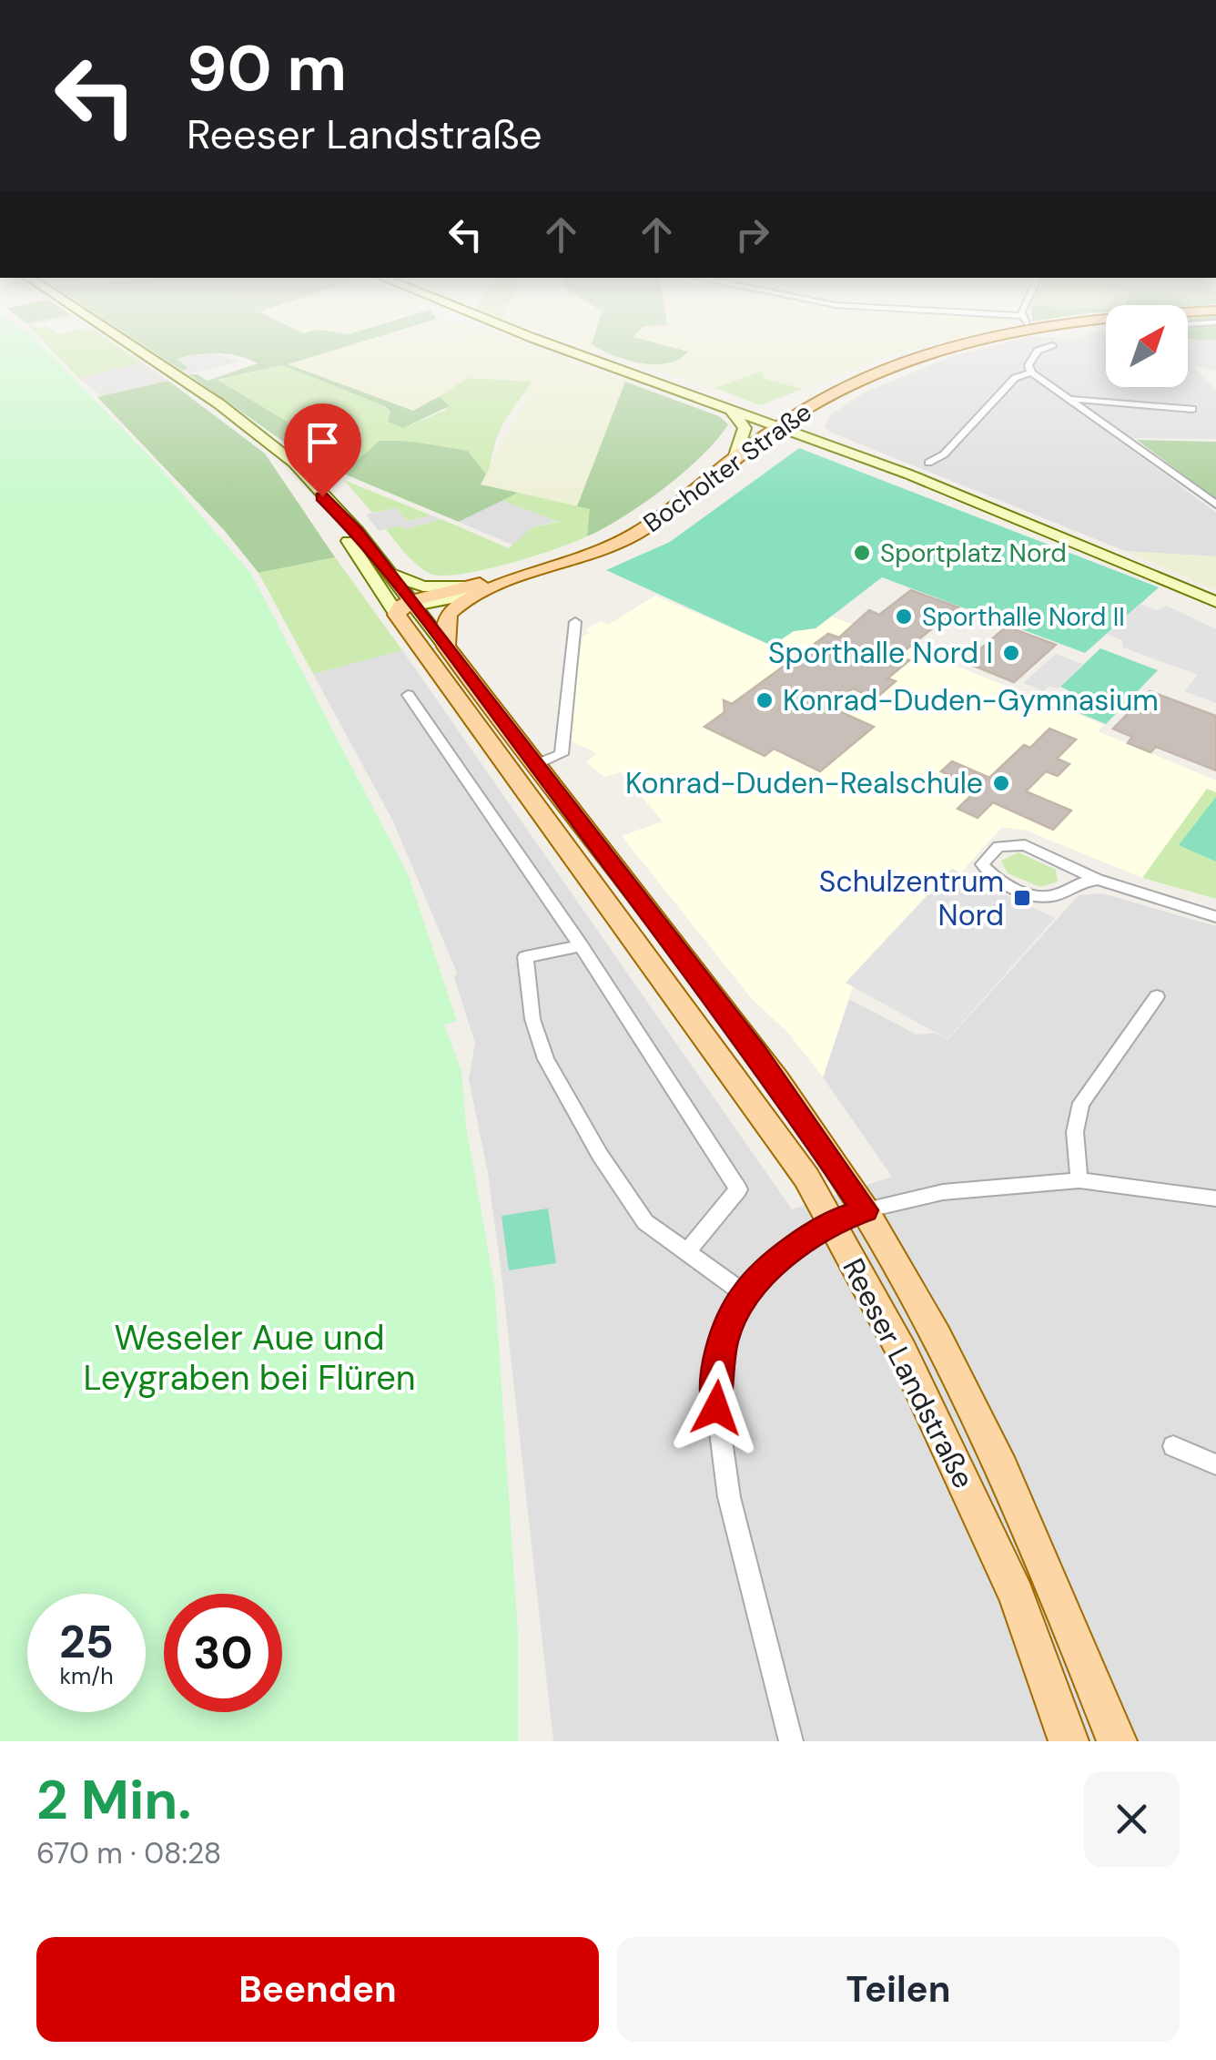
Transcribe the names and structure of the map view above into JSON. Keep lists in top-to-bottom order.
{
  "streets": {
    "main road": ["Bocholter Straße", "Reeser Landstraße"]
  },
  "crossings": [
    ["Bocholter Straße", "Reeser Landstraße"]
  ],
  "parks": ["Weseler Aue und Leygraben bei Flüren"],
  "places": {
    "other": [
      "Sportplatz Nord",
      "Sporthalle Nord II",
      "Sporthalle Nord I",
      "Konrad-Duden-Gymnasium",
      "Konrad-Duden-Realschule"
    ],
    "transit": ["Schulzentrum Nord"]
  },
  "north": "top right",
  "page": {
    "turn": ["90 m", "Reeser Landstraße"],
    "speed": "25 km/h",
    "limit": "30",
    "heading": ["2 Min.", "670 m · 08:28"],
    "buttons": ["Beenden", "Teilen"]
  }
}
